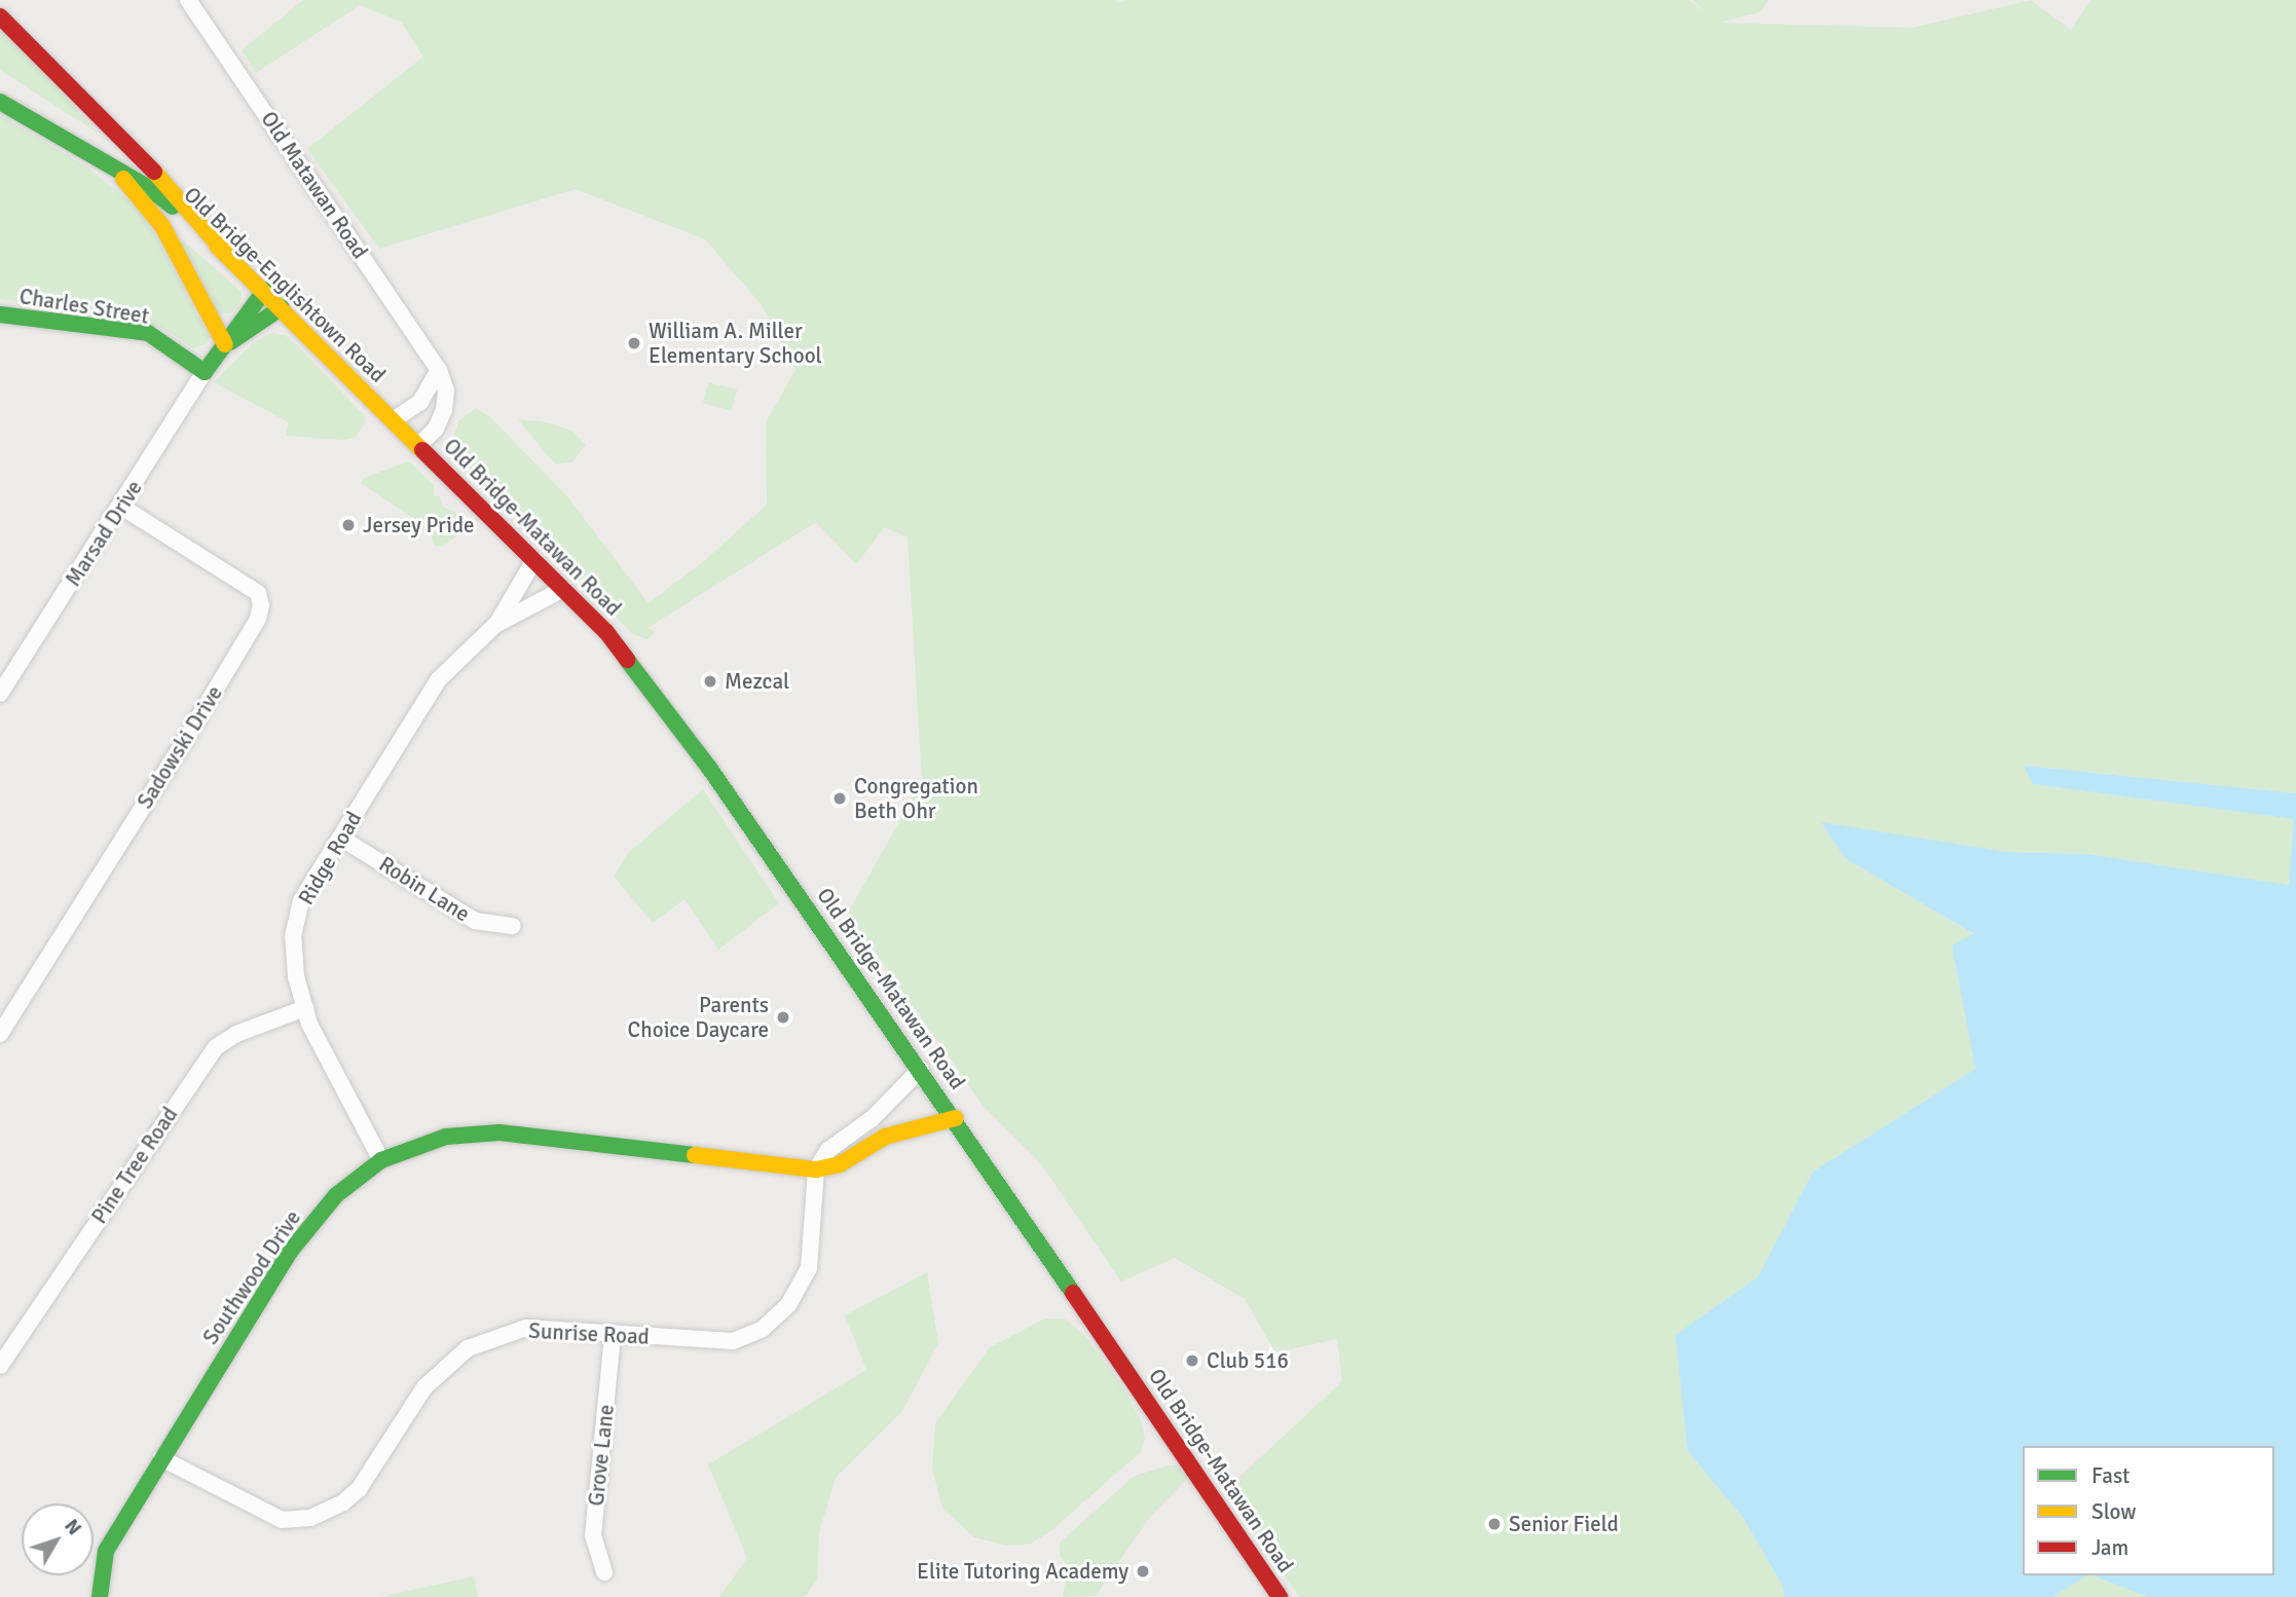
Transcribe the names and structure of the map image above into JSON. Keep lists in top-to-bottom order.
{
  "streets": {
    "main road": [
      "Old Bridge-Englishtown Road",
      "Charles Street",
      "Old Bridge-Matawan Road",
      "Southwood Drive"
    ],
    "street": [
      "Old Matawan Road",
      "Marsad Drive",
      "Sadowski Drive",
      "Ridge Road",
      "Robin Lane",
      "Pine Tree Road",
      "Sunrise Road",
      "Grove Lane"
    ]
  },
  "crossings": [
    ["Old Matawan Road", "Old Bridge-Englishtown Road"],
    ["Old Matawan Road", "Old Bridge-Matawan Road"],
    ["Old Bridge-Englishtown Road", "Old Bridge-Matawan Road"],
    ["Charles Street", "Marsad Drive"],
    ["Old Bridge-Matawan Road", "Ridge Road"],
    ["Old Bridge-Matawan Road", "Southwood Drive"],
    ["Marsad Drive", "Sadowski Drive"],
    ["Ridge Road", "Robin Lane"],
    ["Ridge Road", "Pine Tree Road"],
    ["Ridge Road", "Southwood Drive"],
    ["Southwood Drive", "Sunrise Road"],
    ["Sunrise Road", "Grove Lane"]
  ],
  "places": [
    "William A. Miller Elementary School",
    "Jersey Pride",
    "Mezcal",
    "Congregation Beth Ohr",
    "Parents Choice Daycare",
    "Club 516",
    "Senior Field",
    "Elite Tutoring Academy"
  ],
  "legend": ["Fast", "Slow", "Jam"],
  "north": "top right"
}
